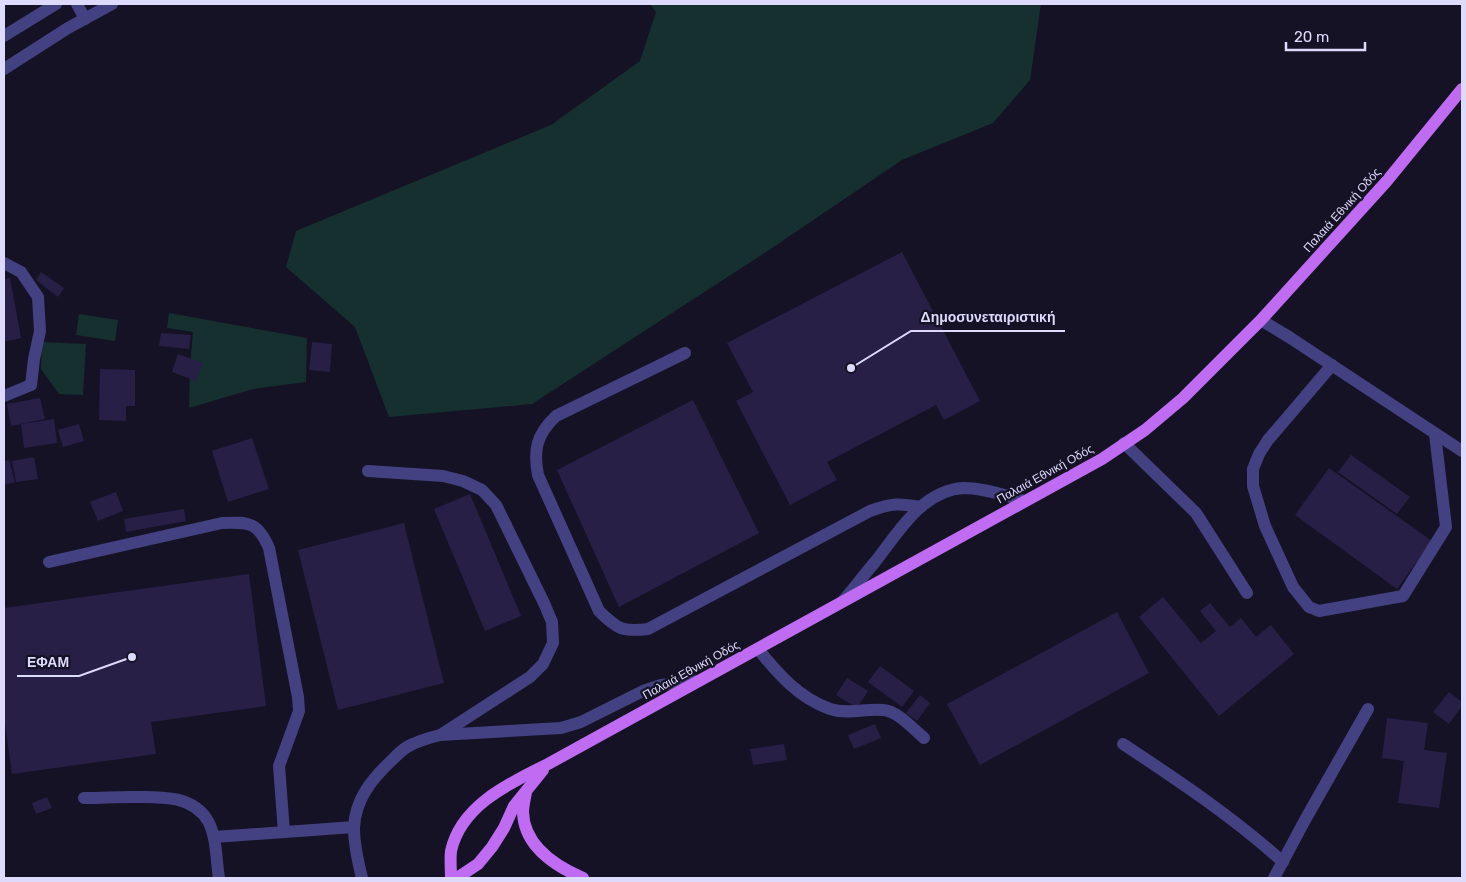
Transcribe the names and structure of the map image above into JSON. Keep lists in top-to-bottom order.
{
  "streets": {
    "main road": ["Παλαιά Εθνική Οδός"]
  },
  "places": ["Δημοσυνεταιριστική", "ΕΦΑΜ"],
  "scale_bar": "20 m"
}
